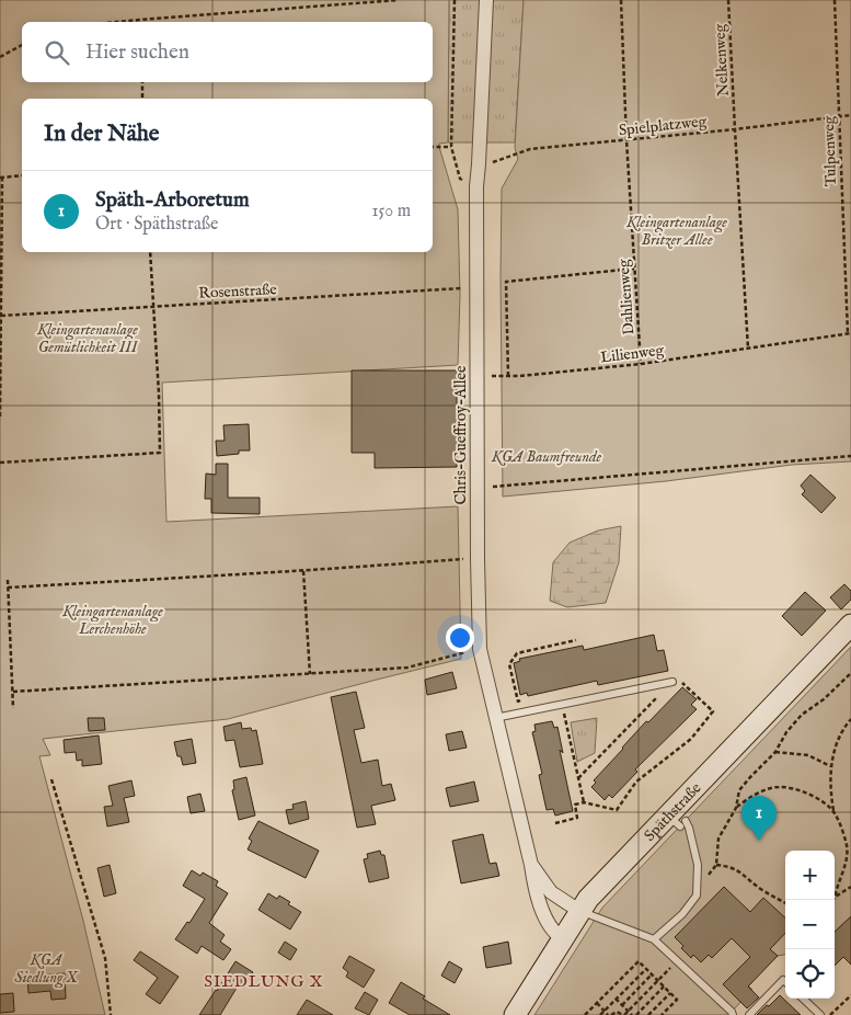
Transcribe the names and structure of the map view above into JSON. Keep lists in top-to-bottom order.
{
  "streets": {
    "main road": ["Späthstraße"],
    "street": ["Chris-Gueffroy-Allee"],
    "path": [
      "Nelkenweg",
      "Spielplatzweg",
      "Tulpenweg",
      "Rosenstraße",
      "Dahlienweg",
      "Lilienweg"
    ]
  },
  "crossings": [
    ["Nelkenweg", "Spielplatzweg"],
    ["Nelkenweg", "Lilienweg"],
    ["Spielplatzweg", "Tulpenweg"],
    ["Spielplatzweg", "Dahlienweg"],
    ["Spielplatzweg", "Chris-Gueffroy-Allee"],
    ["Tulpenweg", "Lilienweg"],
    ["Rosenstraße", "Chris-Gueffroy-Allee"],
    ["Dahlienweg", "Lilienweg"],
    ["Chris-Gueffroy-Allee", "Späthstraße"]
  ],
  "districts": ["SIEDLUNG X"],
  "parks": [
    "Kleingartenanlage Britzer Allee",
    "Kleingartenanlage Gemütlichkeit III",
    "KGA Baumfreunde",
    "Kleingartenanlage Lerchenhöhe",
    "KGA Siedlung X"
  ],
  "page": {
    "search": "Hier suchen",
    "heading": "In der Nähe",
    "list": [
      {
        "mark": "1",
        "name": "Späth-Arboretum",
        "note": "Ort · Späthstraße",
        "value": "150 m"
      }
    ],
    "pins": "1",
    "map_buttons": ["+", "−"]
  }
}
